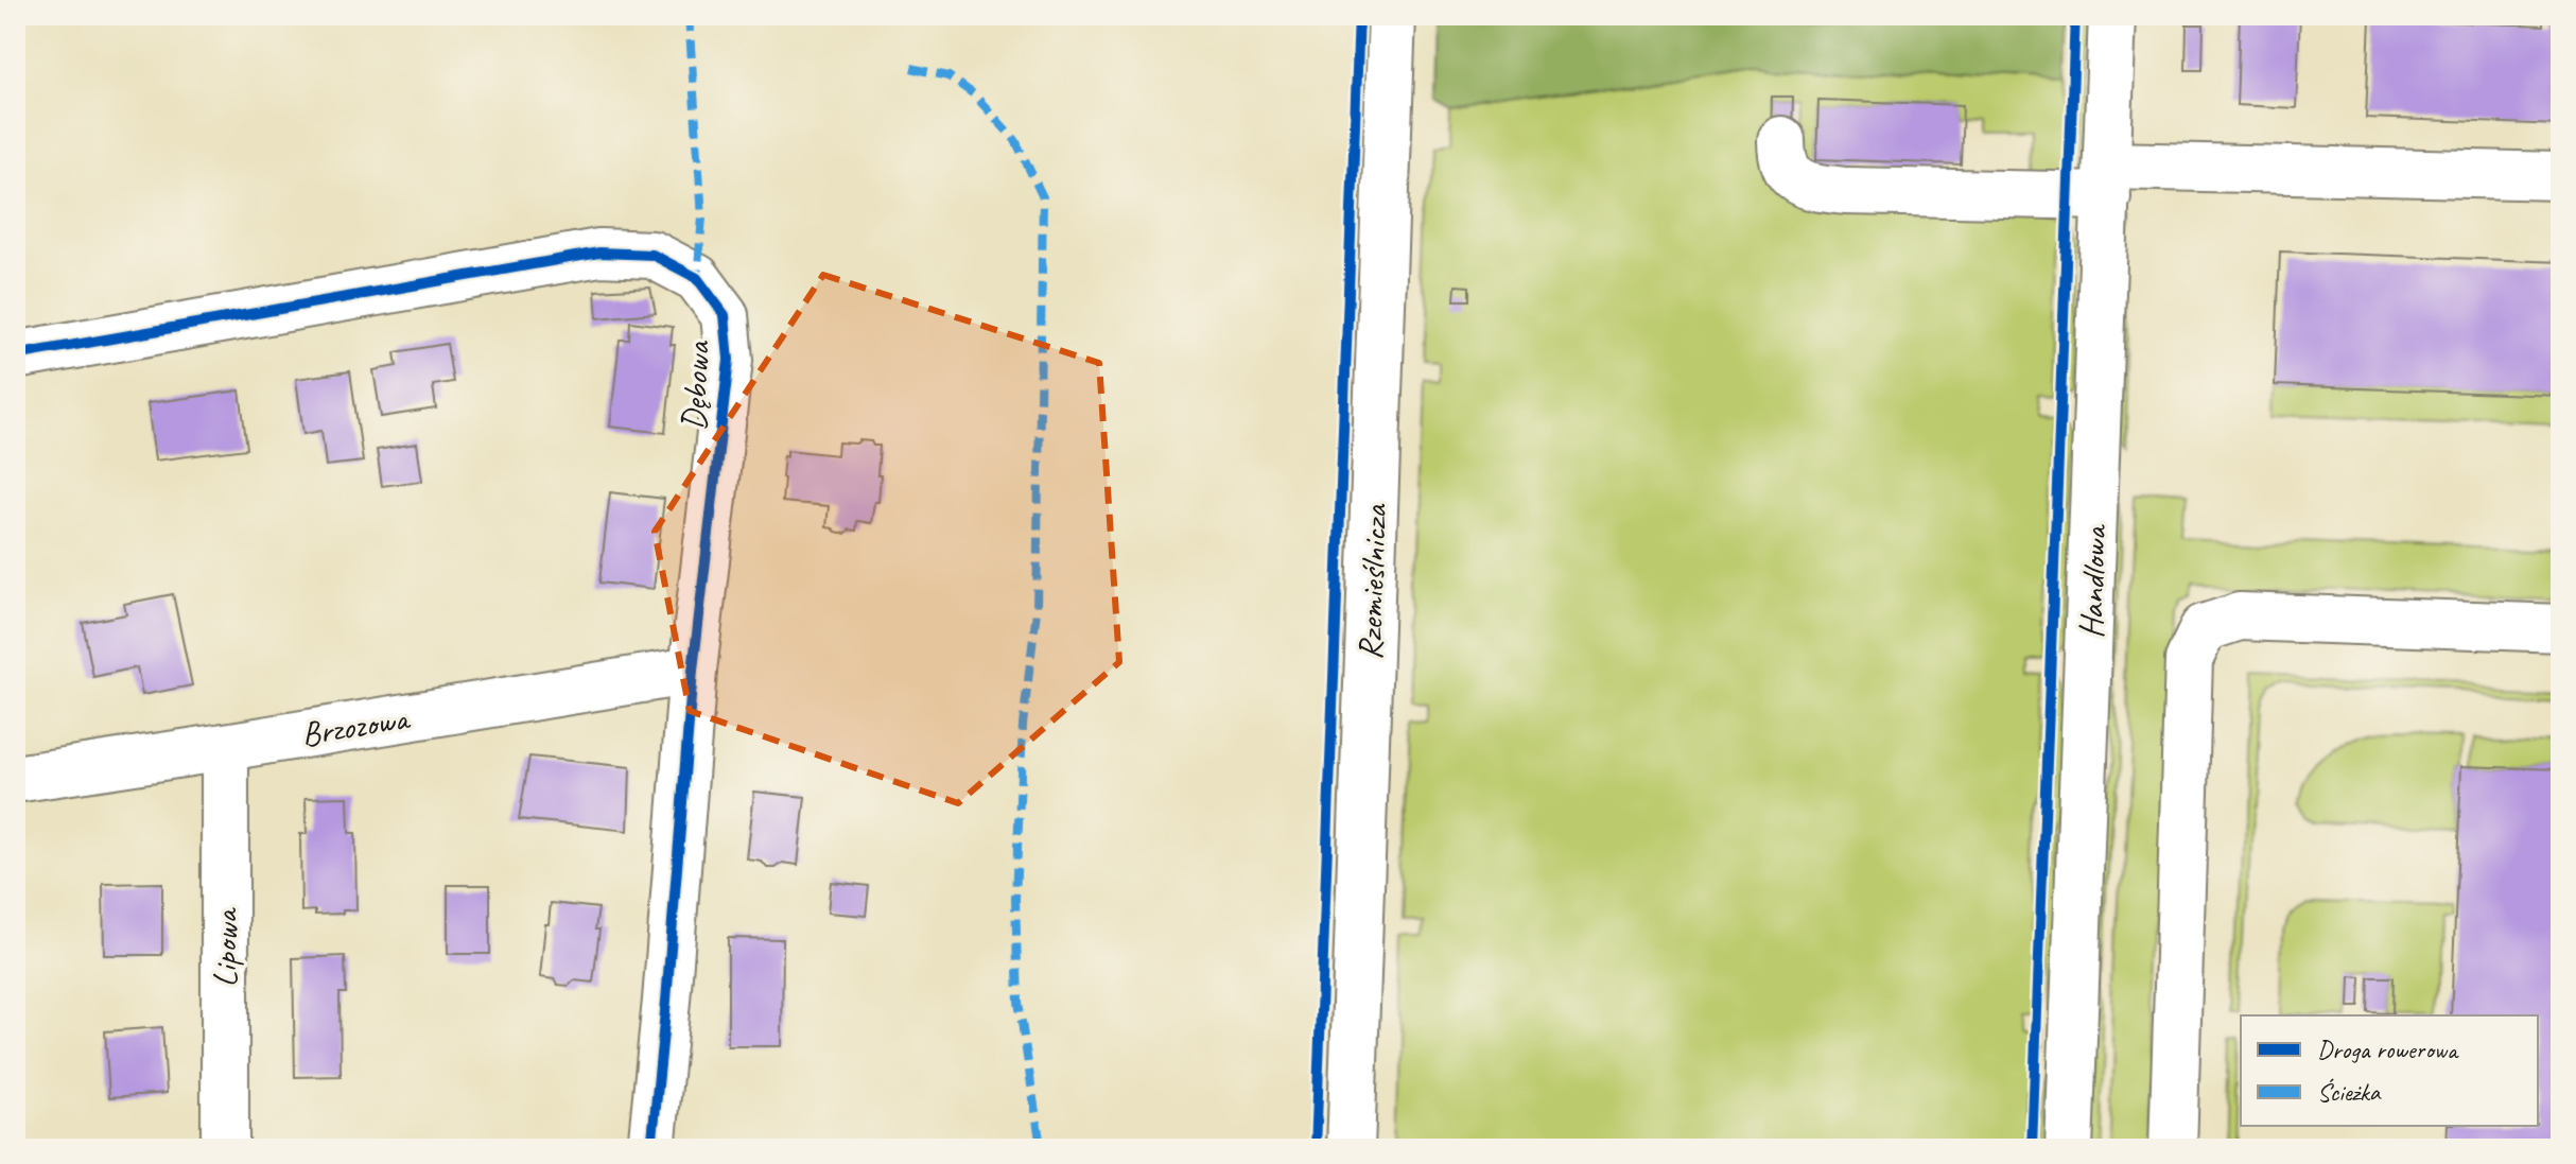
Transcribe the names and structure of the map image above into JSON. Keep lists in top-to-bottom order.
{
  "streets": {
    "street": [
      "Dębowa",
      "Rzemieślnicza",
      "Handlowa",
      "Brzozowa",
      "Lipowa"
    ]
  },
  "crossings": [
    ["Dębowa", "Brzozowa"],
    ["Brzozowa", "Lipowa"]
  ],
  "legend": ["Droga rowerowa", "Ścieżka"]
}
